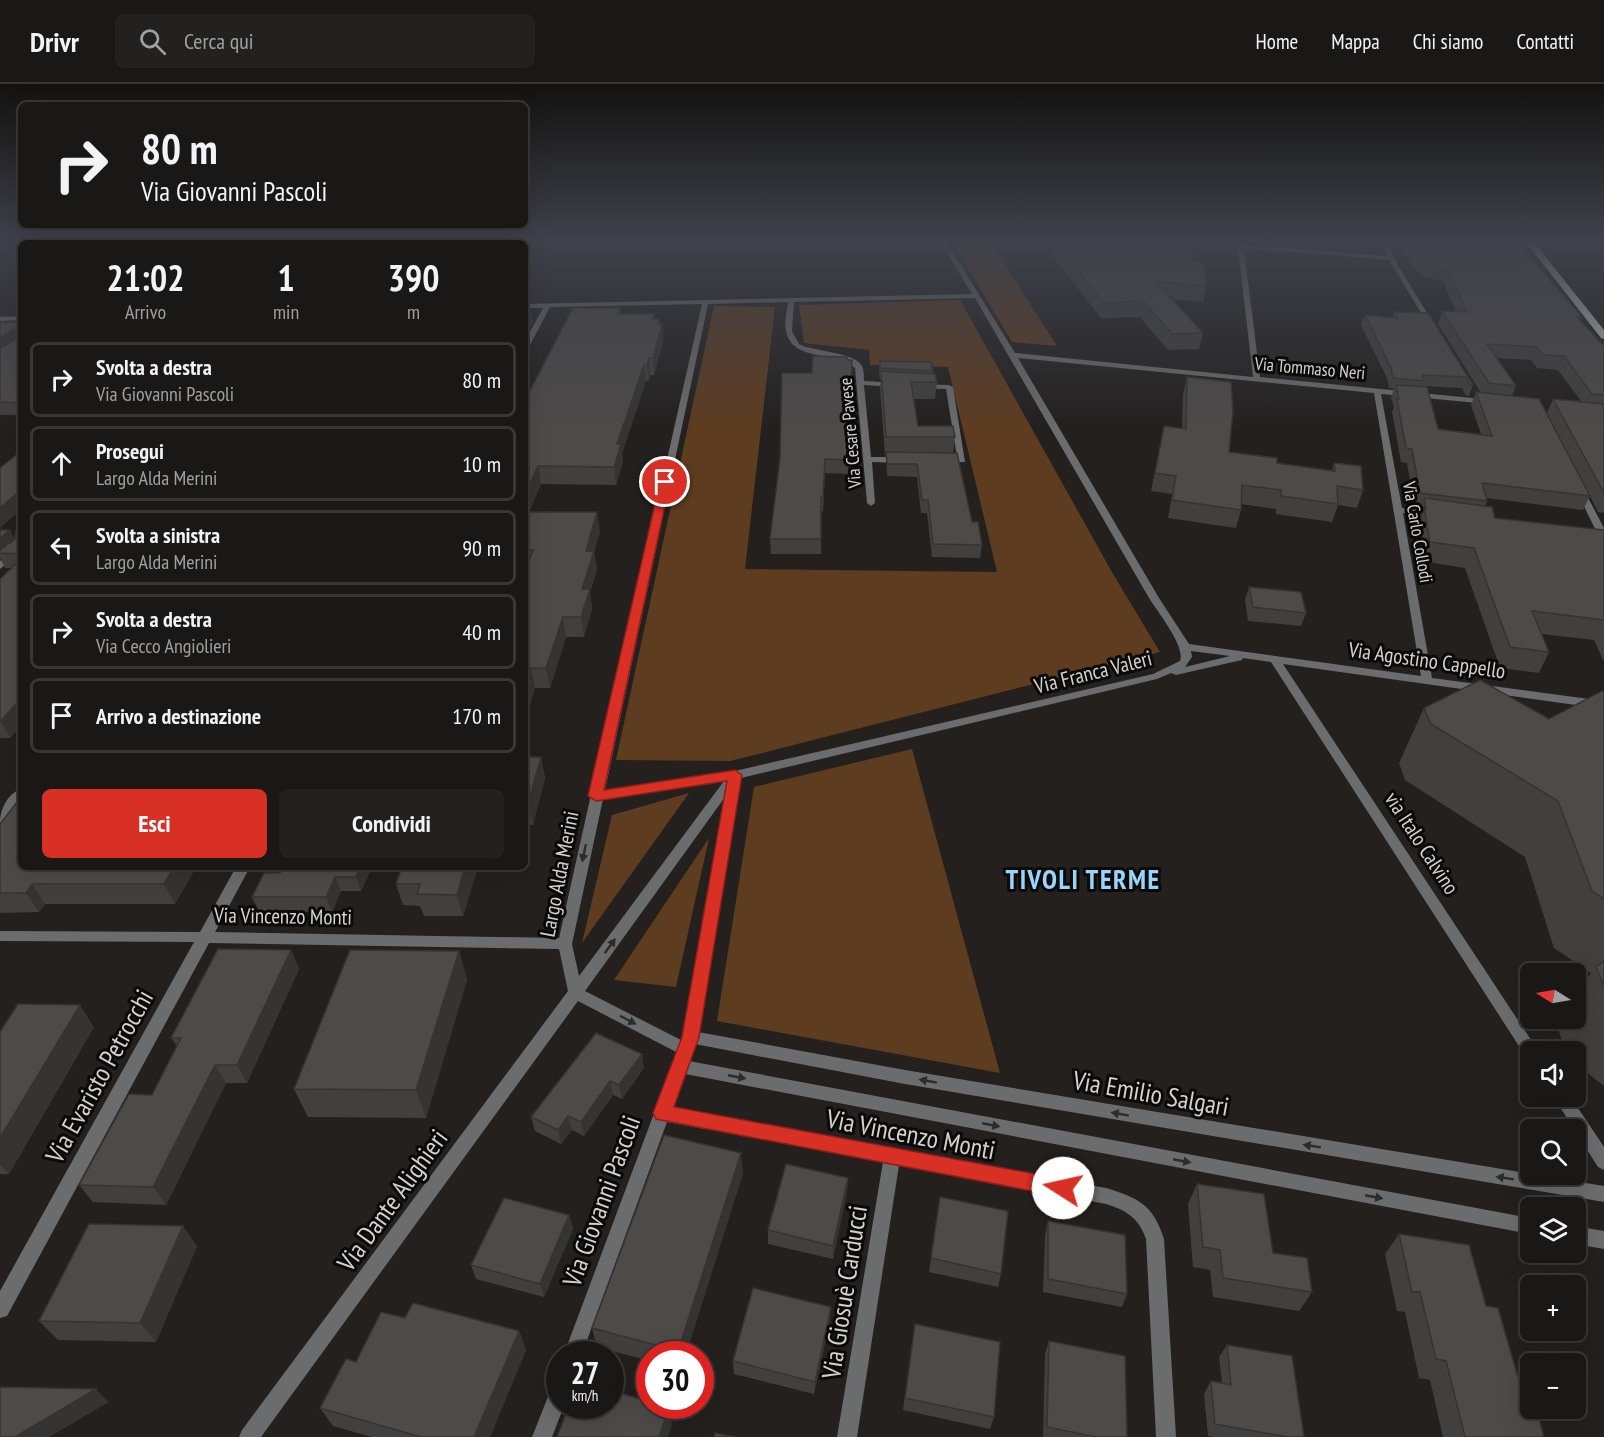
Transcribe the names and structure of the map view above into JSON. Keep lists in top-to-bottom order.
{
  "streets": {
    "street": [
      "Via Tommaso Neri",
      "Via Cesare Pavese",
      "Via Carlo Collodi",
      "Via Agostino Cappello",
      "Via Franca Valeri",
      "via Italo Calvino",
      "Largo Alda Merini",
      "Via Vincenzo Monti",
      "Via Evaristo Petrocchi",
      "Via Emilio Salgari",
      "Via Dante Alighieri",
      "Via Giovanni Pascoli",
      "Via Giosuè Carducci"
    ]
  },
  "crossings": [
    ["Via Tommaso Neri", "Via Carlo Collodi"],
    ["Via Tommaso Neri", "Via Franca Valeri"],
    ["Via Carlo Collodi", "Via Agostino Cappello"],
    ["Via Agostino Cappello", "Via Franca Valeri"],
    ["Via Agostino Cappello", "via Italo Calvino"],
    ["Via Franca Valeri", "Largo Alda Merini"],
    ["Largo Alda Merini", "Via Vincenzo Monti"],
    ["Largo Alda Merini", "Via Dante Alighieri"],
    ["Via Vincenzo Monti", "Via Evaristo Petrocchi"],
    ["Via Vincenzo Monti", "Via Giovanni Pascoli"],
    ["Via Vincenzo Monti", "Via Giosuè Carducci"],
    ["Via Emilio Salgari", "Via Giovanni Pascoli"]
  ],
  "districts": ["TIVOLI TERME"],
  "north": "left",
  "page": {
    "header": "Drivr",
    "search": "Cerca qui",
    "nav": [
      "Home",
      "Mappa",
      "Chi siamo",
      "Contatti"
    ],
    "turn": ["80 m", "Via Giovanni Pascoli"],
    "eta": [
      "21:02",
      "Arrivo",
      "1",
      "min",
      "390",
      "m"
    ],
    "list": [
      {
        "name": "Svolta a destra",
        "note": "Via Giovanni Pascoli",
        "value": "80 m"
      },
      {
        "name": "Prosegui",
        "note": "Largo Alda Merini",
        "value": "10 m"
      },
      {
        "name": "Svolta a sinistra",
        "note": "Largo Alda Merini",
        "value": "90 m"
      },
      {
        "name": "Svolta a destra",
        "note": "Via Cecco Angiolieri",
        "value": "40 m"
      },
      {
        "name": "Arrivo a destinazione",
        "value": "170 m"
      }
    ],
    "buttons": ["Esci", "Condividi"],
    "map_buttons": ["+", "−"],
    "speed": "27 km/h",
    "limit": "30"
  }
}
